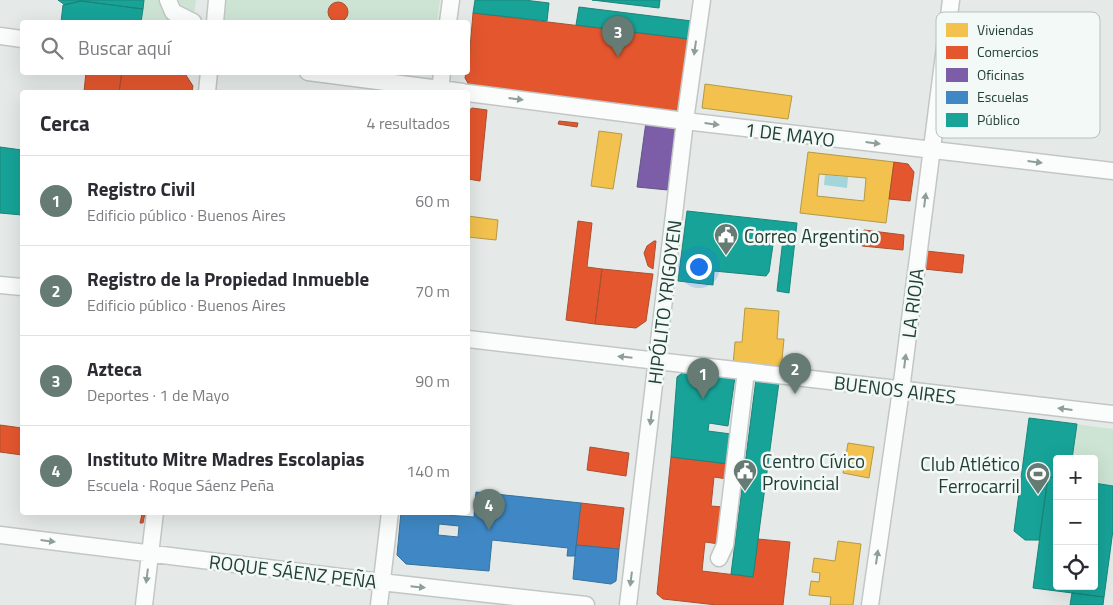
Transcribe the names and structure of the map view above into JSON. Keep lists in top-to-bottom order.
{
  "streets": {
    "street": [
      "1 DE MAYO",
      "HIPÓLITO YRIGOYEN",
      "LA RIOJA",
      "BUENOS AIRES",
      "ROQUE SÁENZ PEÑA"
    ]
  },
  "crossings": [
    ["1 DE MAYO", "HIPÓLITO YRIGOYEN"],
    ["1 DE MAYO", "LA RIOJA"],
    ["HIPÓLITO YRIGOYEN", "BUENOS AIRES"],
    ["LA RIOJA", "BUENOS AIRES"]
  ],
  "one_way": [
    "1 DE MAYO",
    "LA RIOJA",
    "BUENOS AIRES",
    "ROQUE SÁENZ PEÑA"
  ],
  "places": {
    "public building": ["Correo Argentino", "Centro Cívico Provincial"],
    "sports": ["Club Atlético Ferrocarril"]
  },
  "legend": [
    "Viviendas",
    "Comercios",
    "Oficinas",
    "Escuelas",
    "Público"
  ],
  "page": {
    "pins": [
      "3",
      "2",
      "1",
      "4"
    ],
    "search": "Buscar aquí",
    "heading": ["Cerca", "4 resultados"],
    "list": [
      {
        "mark": "1",
        "name": "Registro Civil",
        "note": "Edificio público · Buenos Aires",
        "value": "60 m"
      },
      {
        "mark": "2",
        "name": "Registro de la Propiedad Inmueble",
        "note": "Edificio público · Buenos Aires",
        "value": "70 m"
      },
      {
        "mark": "3",
        "name": "Azteca",
        "note": "Deportes · 1 de Mayo",
        "value": "90 m"
      },
      {
        "mark": "4",
        "name": "Instituto Mitre Madres Escolapias",
        "note": "Escuela · Roque Sáenz Peña",
        "value": "140 m"
      }
    ],
    "map_buttons": ["+", "−"]
  }
}
